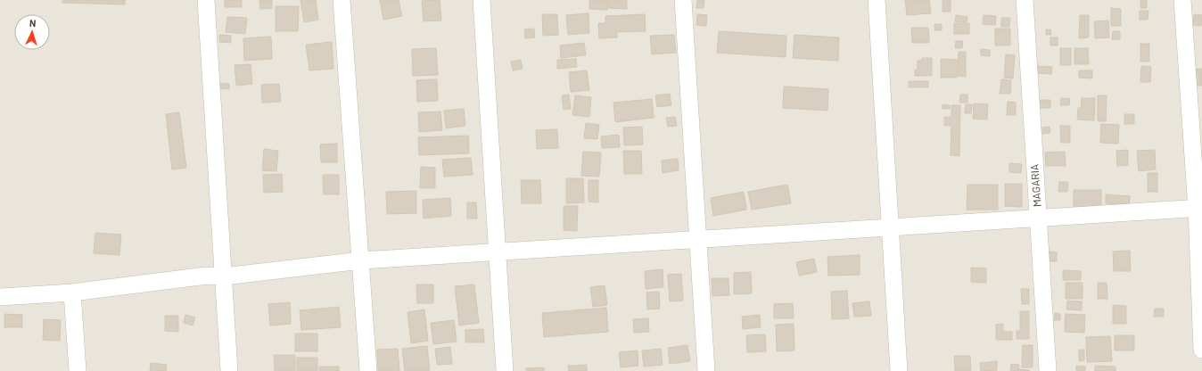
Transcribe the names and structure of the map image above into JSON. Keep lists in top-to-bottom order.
{
  "streets": {
    "street": ["MAGARIA"]
  },
  "north": "top"
}
